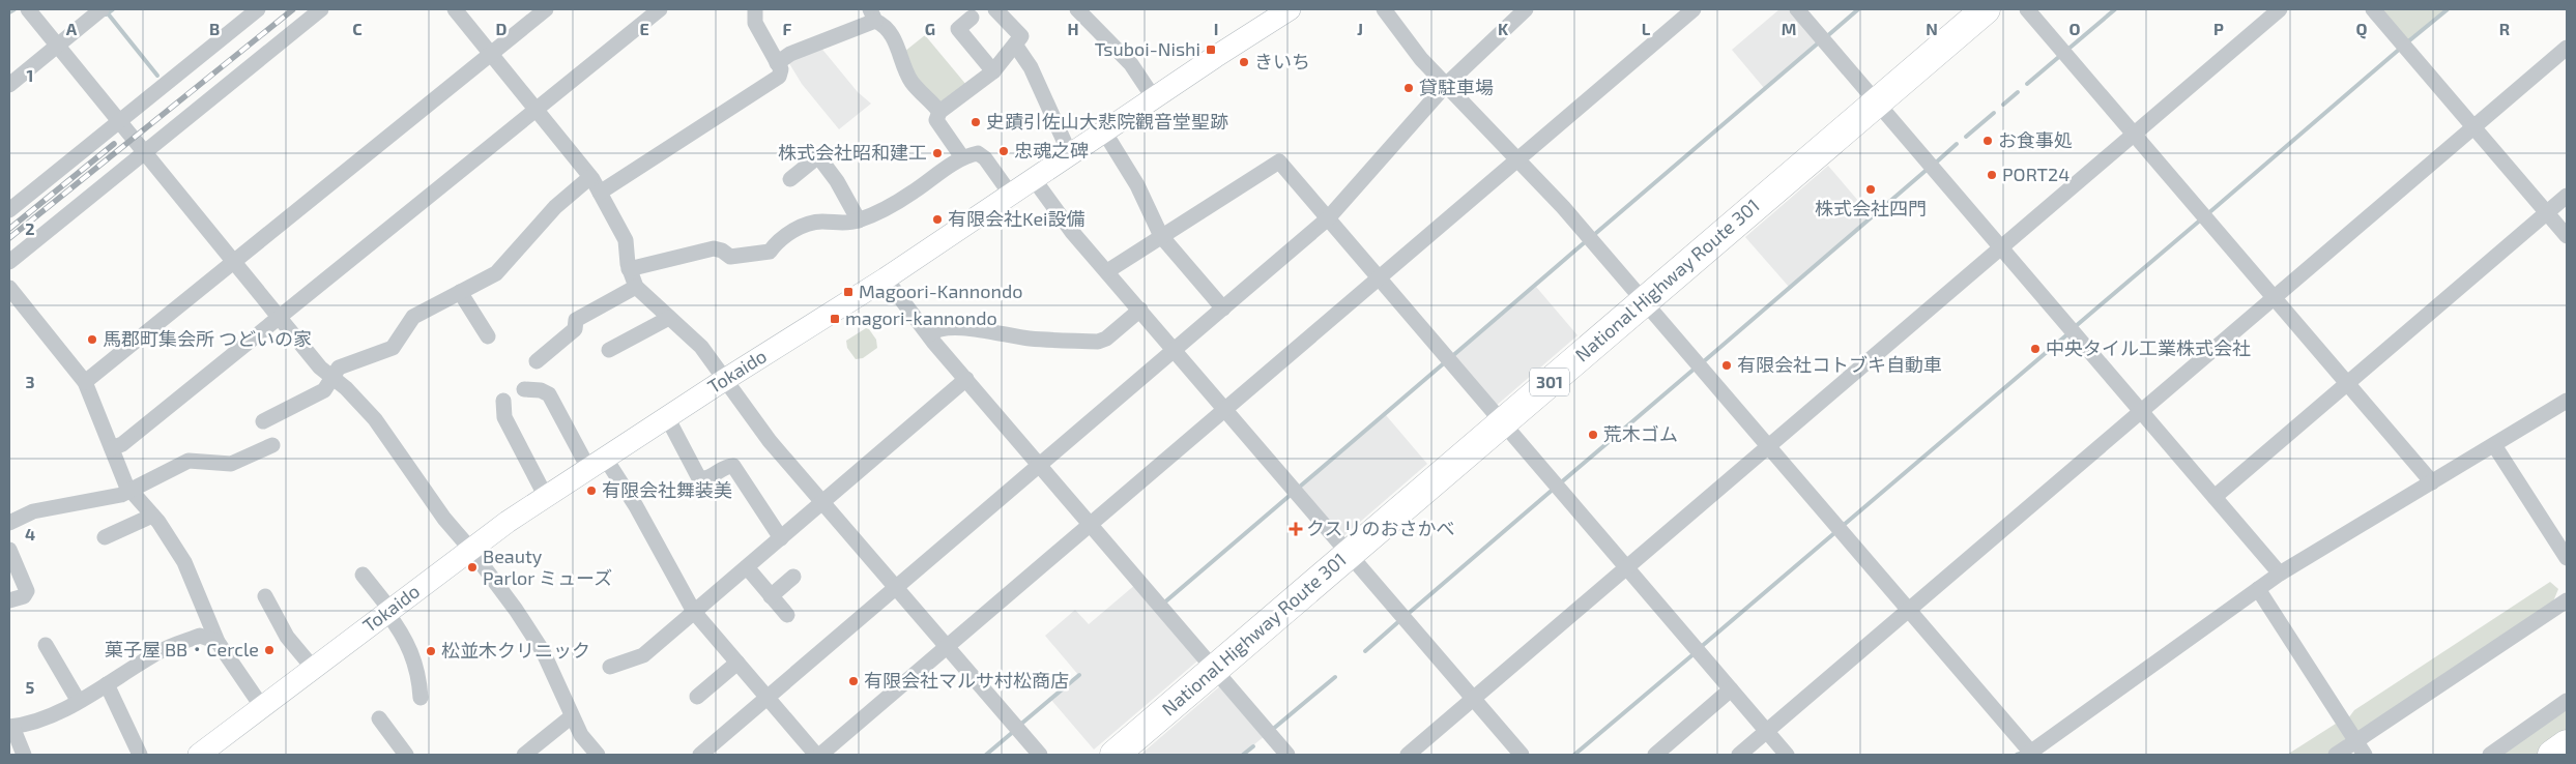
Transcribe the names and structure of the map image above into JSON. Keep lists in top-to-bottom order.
{
  "streets": {
    "highway": ["National Highway Route 301", "301"],
    "main road": ["Tokaido"]
  },
  "places": {
    "transit": ["Tsuboi-Nishi", "Magoori-Kannondo", "magori-kannondo"],
    "other": [
      "きいち",
      "貸駐車場",
      "史蹟引佐山大悲院觀音堂聖跡",
      "お食事処",
      "忠魂之碑",
      "株式会社昭和建工",
      "PORT24",
      "株式会社四門",
      "有限会社Kei設備",
      "馬郡町集会所 つどいの家",
      "中央タイル工業株式会社",
      "有限会社コトブキ自動車",
      "荒木ゴム",
      "有限会社舞装美",
      "Beauty Parlor ミューズ",
      "菓子屋 BB・Cercle",
      "松並木クリニック",
      "有限会社マルサ村松商店"
    ],
    "health": ["クスリのおさかべ"]
  },
  "grid": {
    "columns": [
      "A",
      "B",
      "C",
      "D",
      "E",
      "F",
      "G",
      "H",
      "I",
      "J",
      "K",
      "L",
      "M",
      "N",
      "O",
      "P",
      "Q",
      "R"
    ],
    "rows": [
      "1",
      "2",
      "3",
      "4",
      "5"
    ]
  }
}
